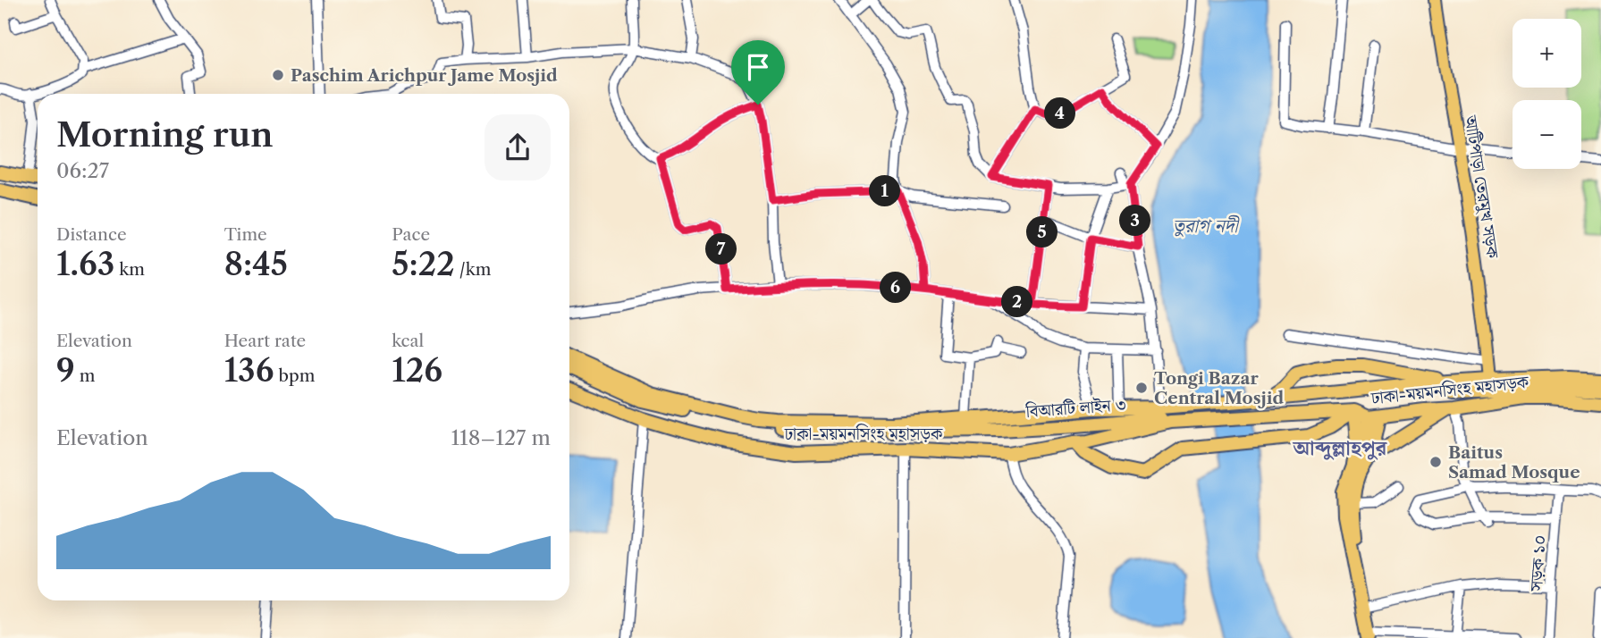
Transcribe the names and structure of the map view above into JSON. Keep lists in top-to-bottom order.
{
  "streets": {
    "highway": ["ঢাকা-ময়মনসিংহ মহাসড়ক", "বিআরটি লাইন ৩"],
    "main road": ["আটিপাড়া তেরমুখ সড়ক"],
    "street": ["সড়ক ১০"]
  },
  "crossings": [
    ["আটিপাড়া তেরমুখ সড়ক", "ঢাকা-ময়মনসিংহ মহাসড়ক"],
    ["ঢাকা-ময়মনসিংহ মহাসড়ক", "বিআরটি লাইন ৩"]
  ],
  "districts": ["আব্দুল্লাহপুর"],
  "water": ["তুরাগ নদী"],
  "places": ["Paschim Arichpur Jame Mosjid", "Tongi Bazar Central Mosjid", "Baitus Samad Mosque"],
  "page": {
    "map_buttons": ["+", "−"],
    "heading": ["Morning run", "06:27"],
    "pins": [
      "4",
      "1",
      "3",
      "5",
      "7",
      "6",
      "2"
    ],
    "stats": [
      ["Distance", "1.63 km"],
      ["Time", "8:45"],
      ["Pace", "5:22 /km"],
      ["Elevation", "9 m"],
      ["Heart rate", "136 bpm"],
      ["kcal", "126"]
    ],
    "chart": ["Elevation", "118–127 m"]
  }
}
